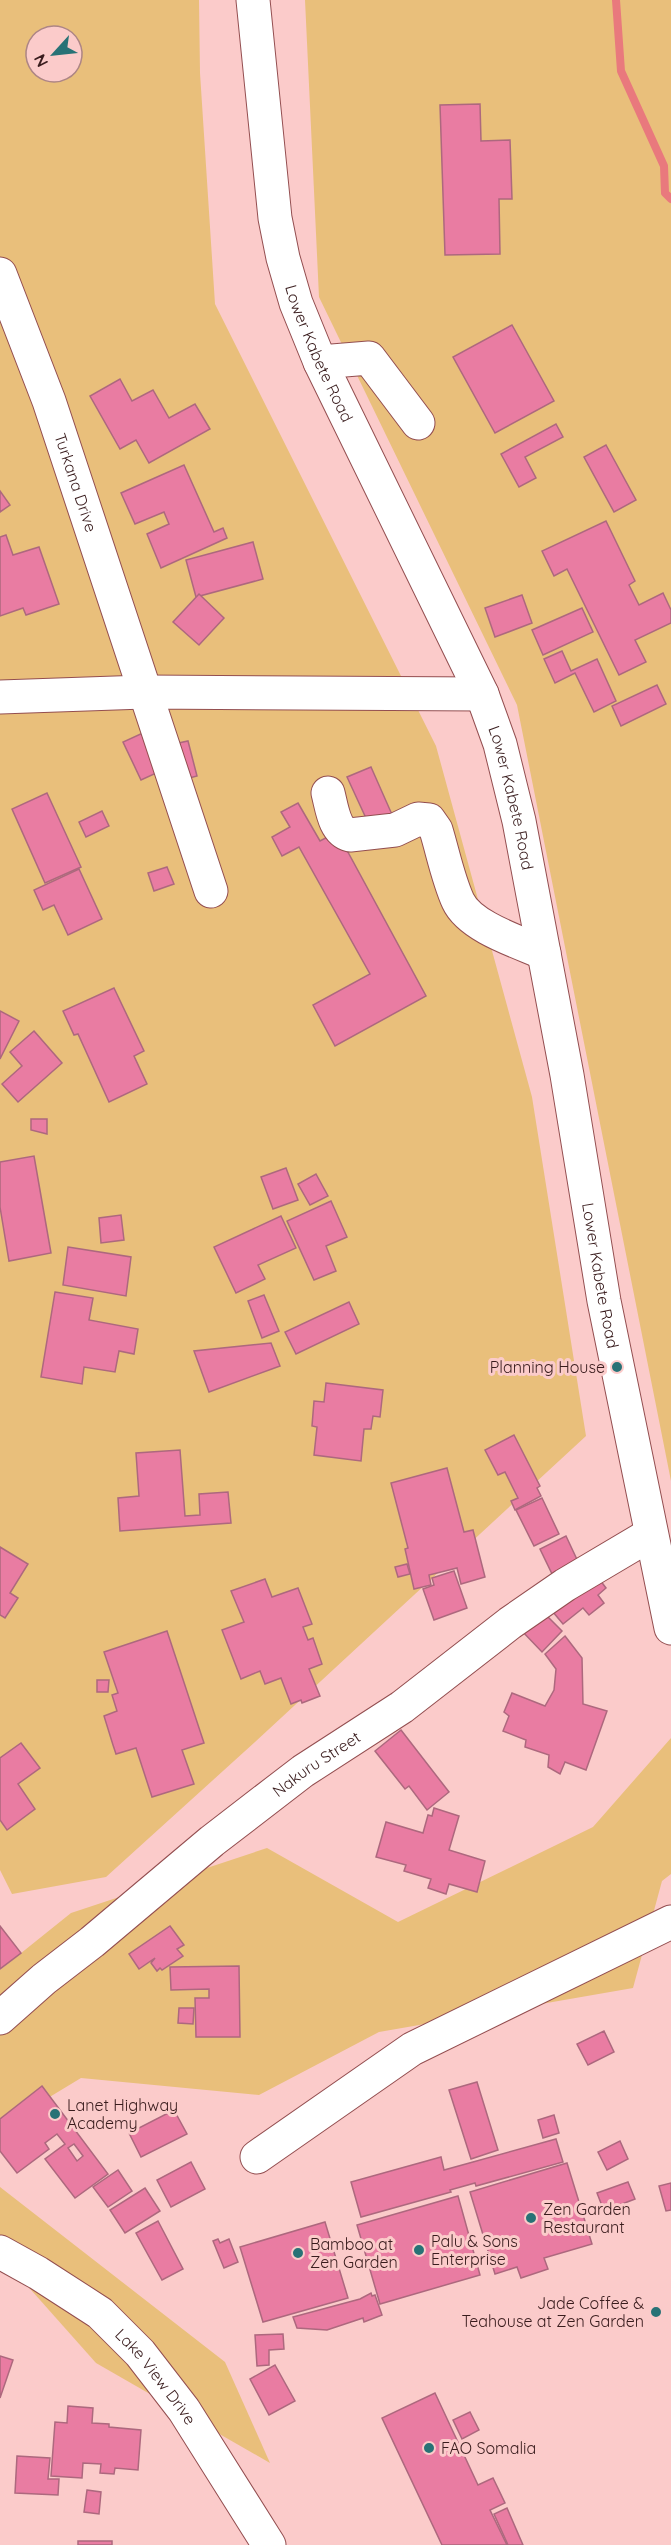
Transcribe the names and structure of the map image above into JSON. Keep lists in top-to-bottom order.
{
  "streets": {
    "street": [
      "Lower Kabete Road",
      "Turkana Drive",
      "Nakuru Street",
      "Lake View Drive"
    ]
  },
  "crossings": [
    ["Lower Kabete Road", "Nakuru Street"]
  ],
  "places": [
    "Planning House",
    "Lanet Highway Academy",
    "Zen Garden Restaurant",
    "Palu & Sons Enterprise",
    "Bamboo at Zen Garden",
    "Jade Coffee & Teahouse at Zen Garden",
    "FAO Somalia"
  ],
  "north": "bottom left"
}
